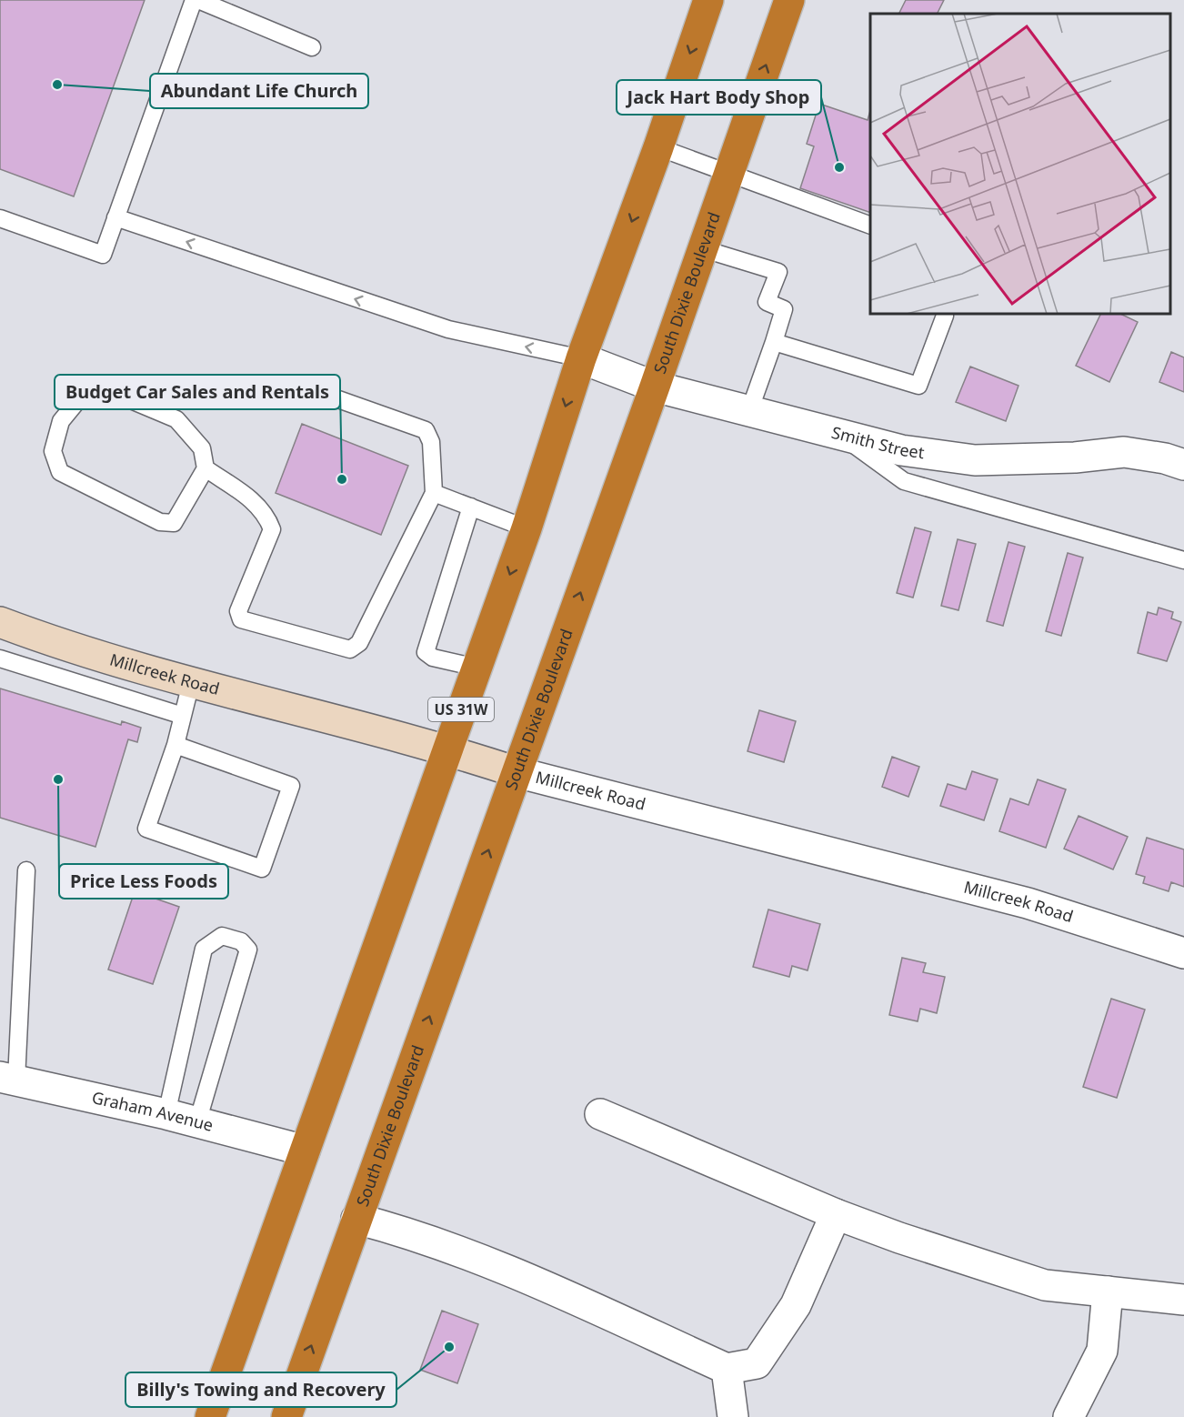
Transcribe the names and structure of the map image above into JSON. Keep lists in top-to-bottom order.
{
  "streets": {
    "highway": ["South Dixie Boulevard", "US 31W"],
    "street": ["Smith Street", "Millcreek Road", "Graham Avenue"]
  },
  "crossings": [
    ["South Dixie Boulevard", "Smith Street"],
    ["South Dixie Boulevard", "Millcreek Road"],
    ["Smith Street", "US 31W"],
    ["Millcreek Road", "US 31W"],
    ["US 31W", "Graham Avenue"]
  ],
  "places": [
    "Abundant Life Church",
    "Jack Hart Body Shop",
    "Budget Car Sales and Rentals",
    "Price Less Foods",
    "Billy's Towing and Recovery"
  ]
}
